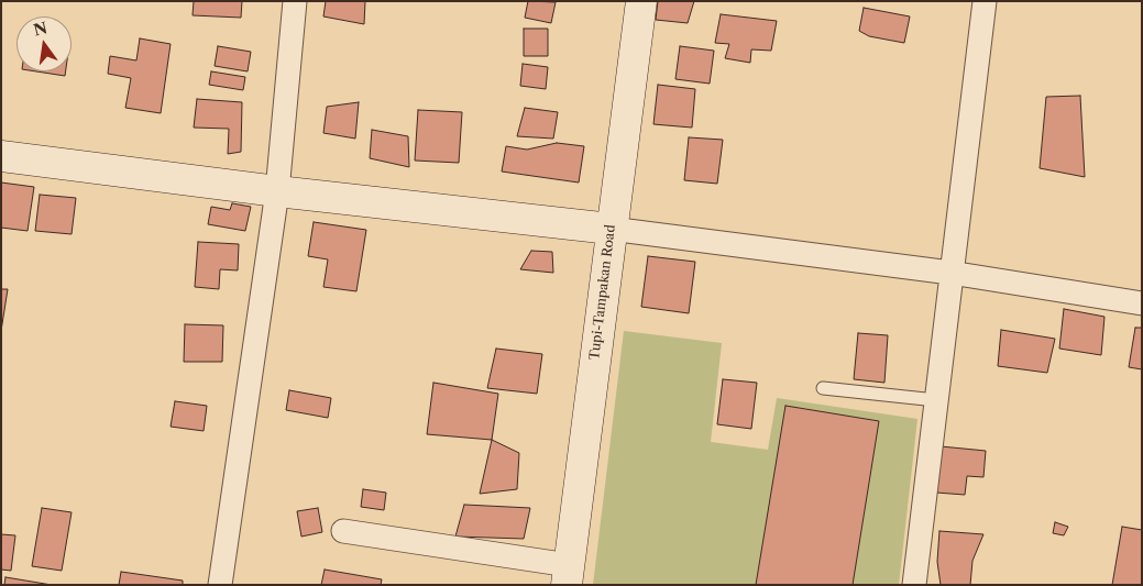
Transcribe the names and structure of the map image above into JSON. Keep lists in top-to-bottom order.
{
  "streets": {
    "street": ["Tupi-Tampakan Road"]
  },
  "north": "top"
}
